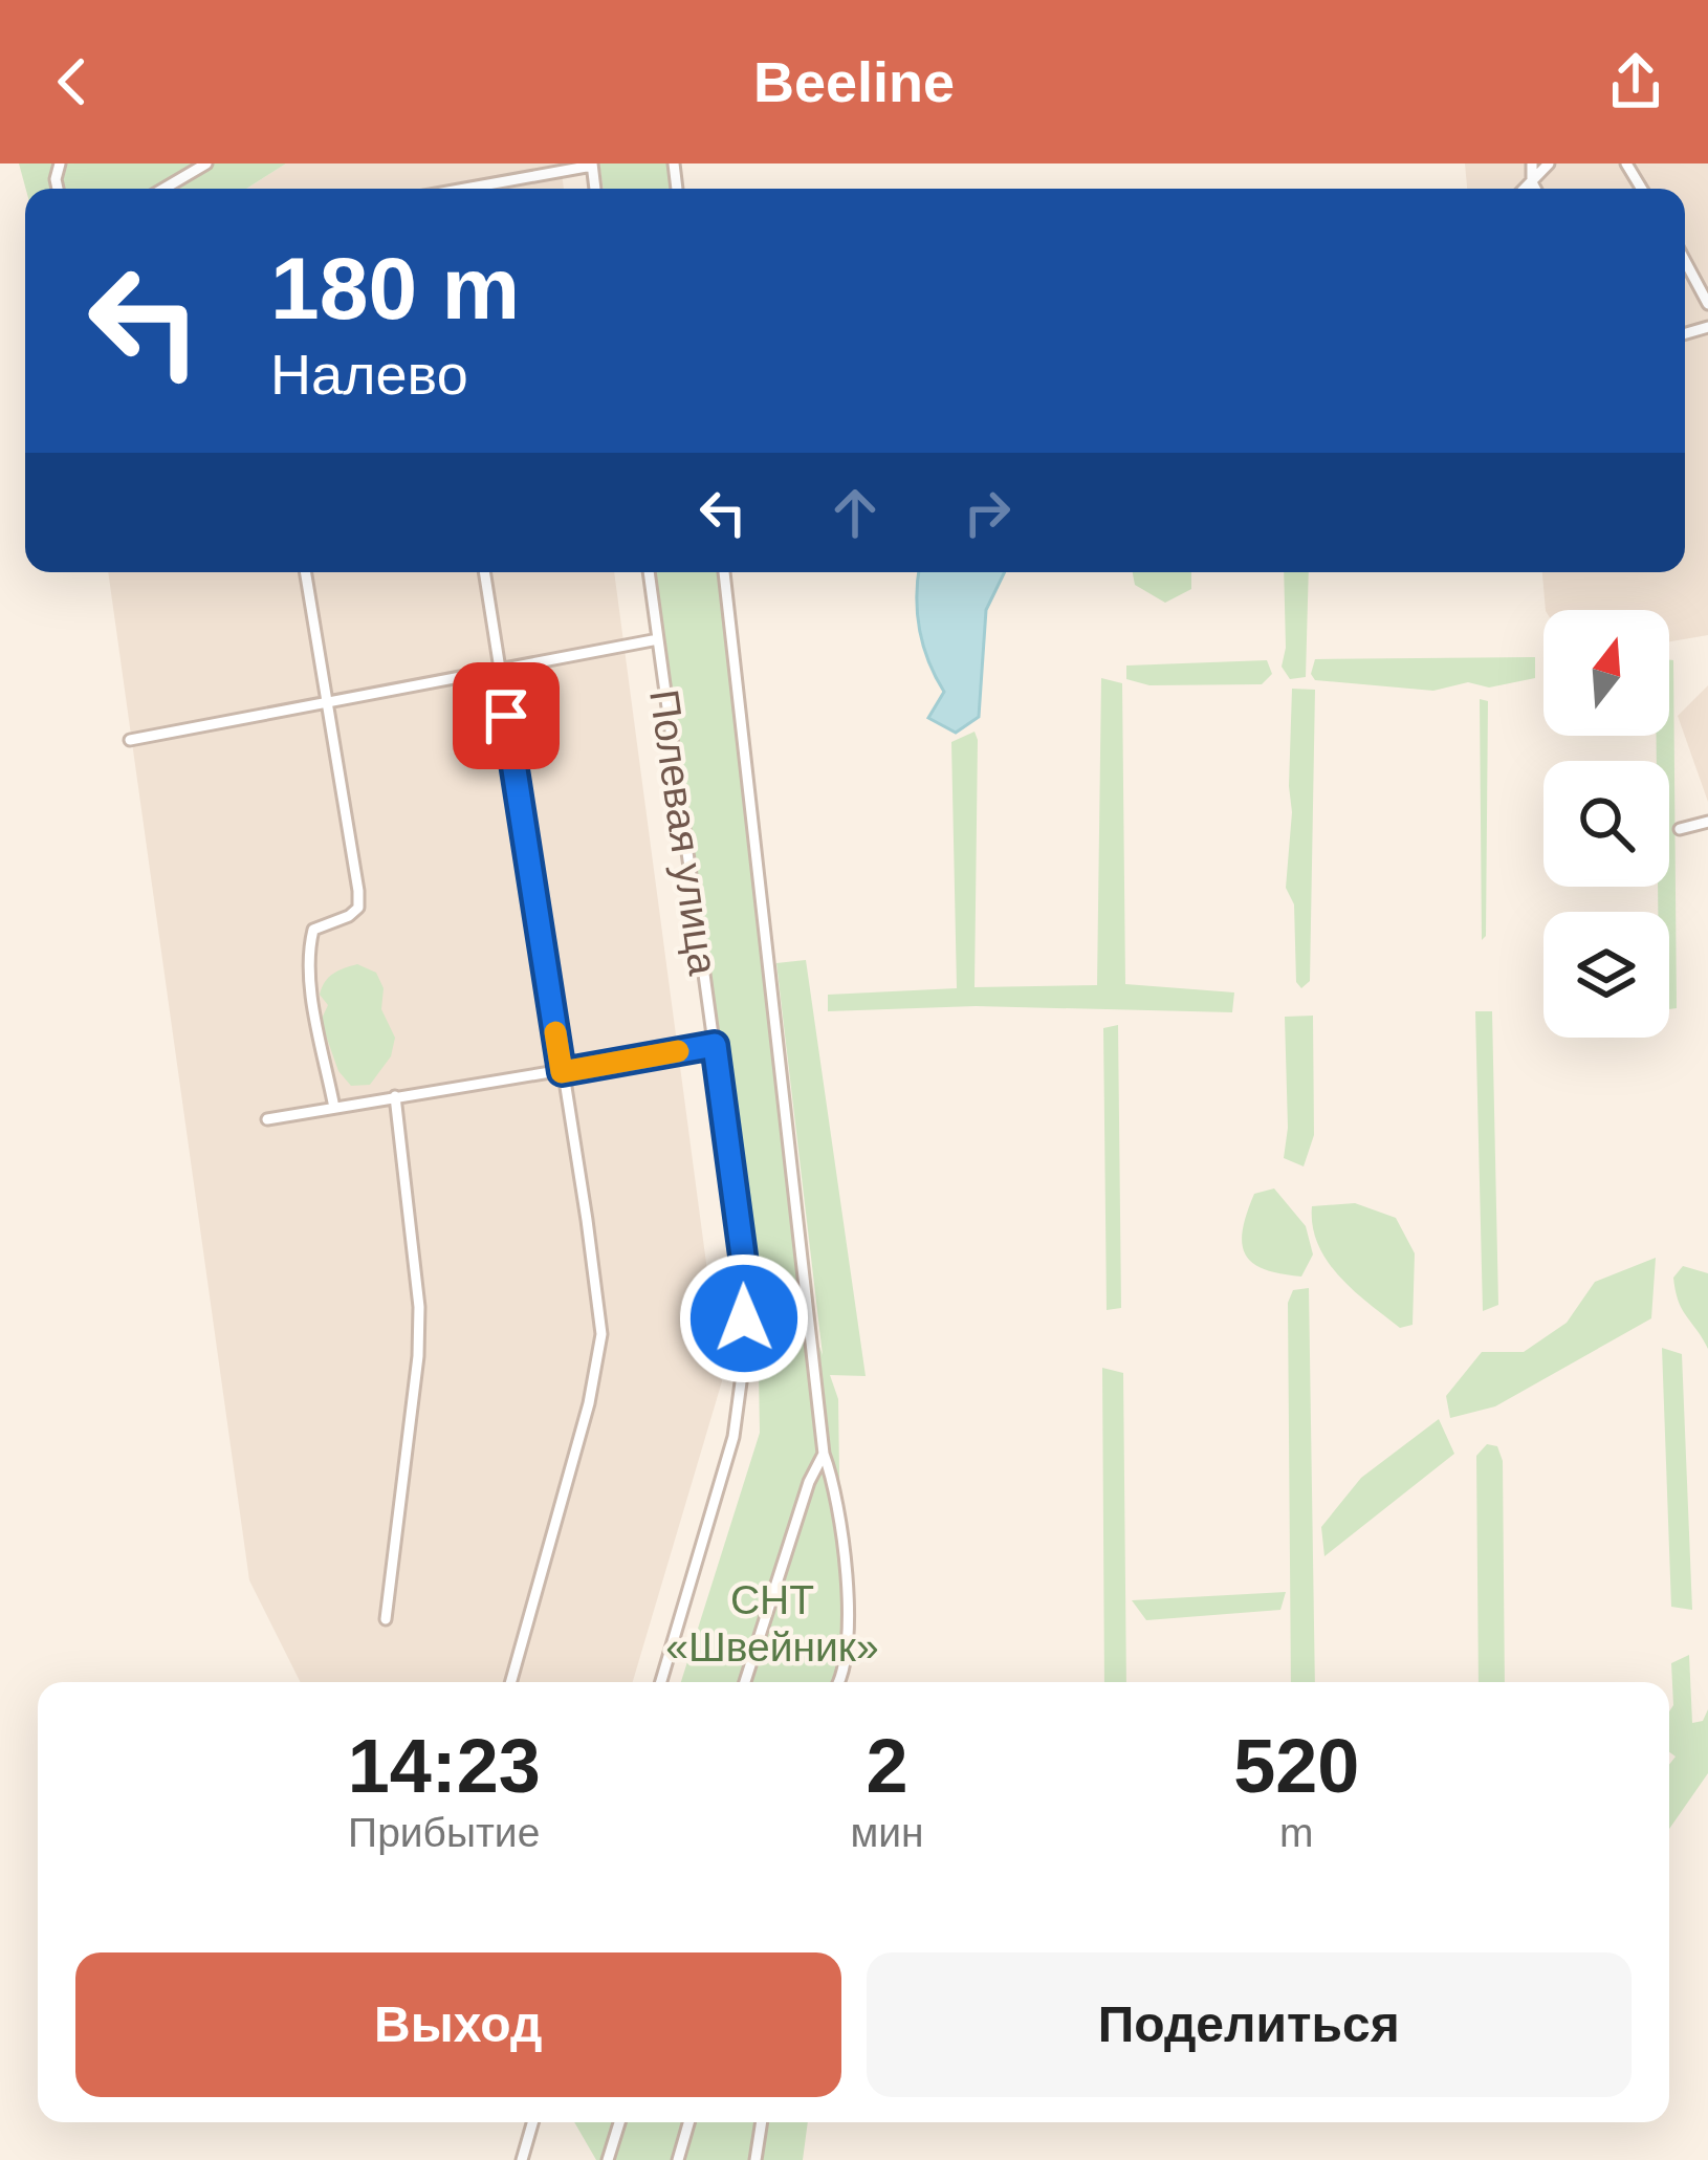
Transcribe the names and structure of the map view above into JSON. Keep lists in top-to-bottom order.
{
  "streets": {
    "street": ["Полевая улица"]
  },
  "parks": ["СНТ «Швейник»"],
  "north": "top",
  "page": {
    "header": "Beeline",
    "turn": ["180 m", "Налево"],
    "eta": [
      "14:23",
      "Прибытие",
      "2",
      "мин",
      "520",
      "m"
    ],
    "buttons": ["Выход", "Поделиться"]
  }
}
